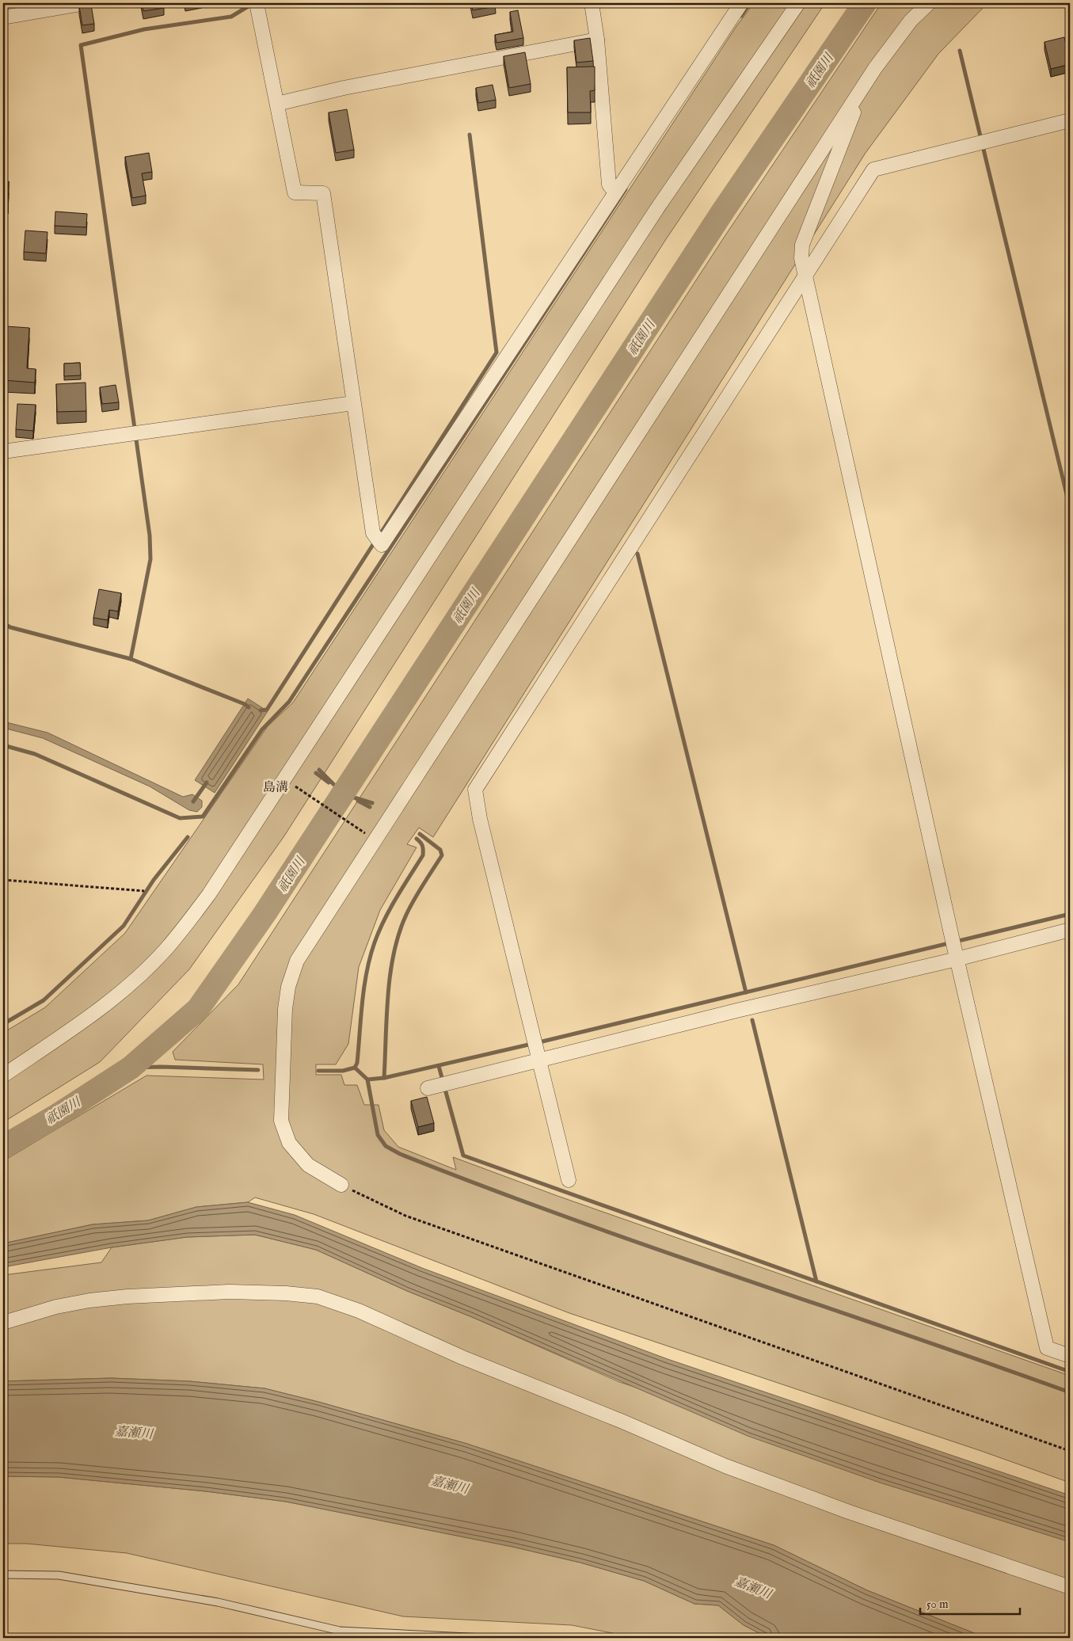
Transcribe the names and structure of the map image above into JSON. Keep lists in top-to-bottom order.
{
  "districts": ["島溝"],
  "water": ["祇園川", "嘉瀬川"],
  "scale_bar": "50 m"
}
